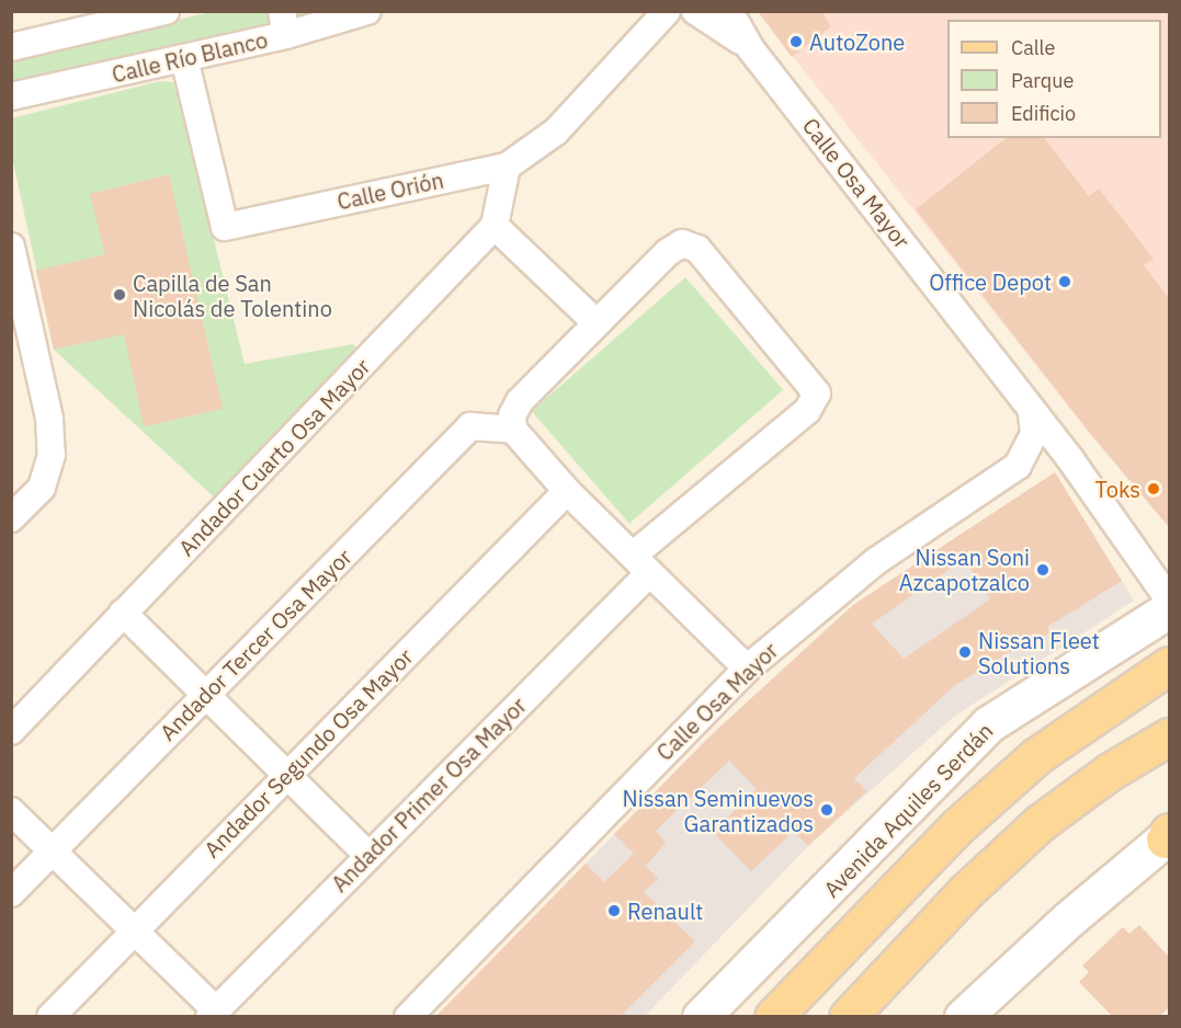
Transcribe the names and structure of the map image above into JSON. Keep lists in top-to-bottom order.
{
  "streets": {
    "street": [
      "Calle Río Blanco",
      "Calle Osa Mayor",
      "Calle Orión",
      "Andador Cuarto Osa Mayor",
      "Andador Tercer Osa Mayor",
      "Andador Segundo Osa Mayor",
      "Andador Primer Osa Mayor",
      "Avenida Aquiles Serdán"
    ]
  },
  "crossings": [
    ["Calle Río Blanco", "Calle Orión"]
  ],
  "places": [
    "AutoZone",
    "Office Depot",
    "Capilla de San Nicolás de Tolentino",
    "Toks",
    "Nissan Soni Azcapotzalco",
    "Nissan Fleet Solutions",
    "Nissan Seminuevos Garantizados",
    "Renault"
  ],
  "legend": ["Calle", "Parque", "Edificio"]
}
